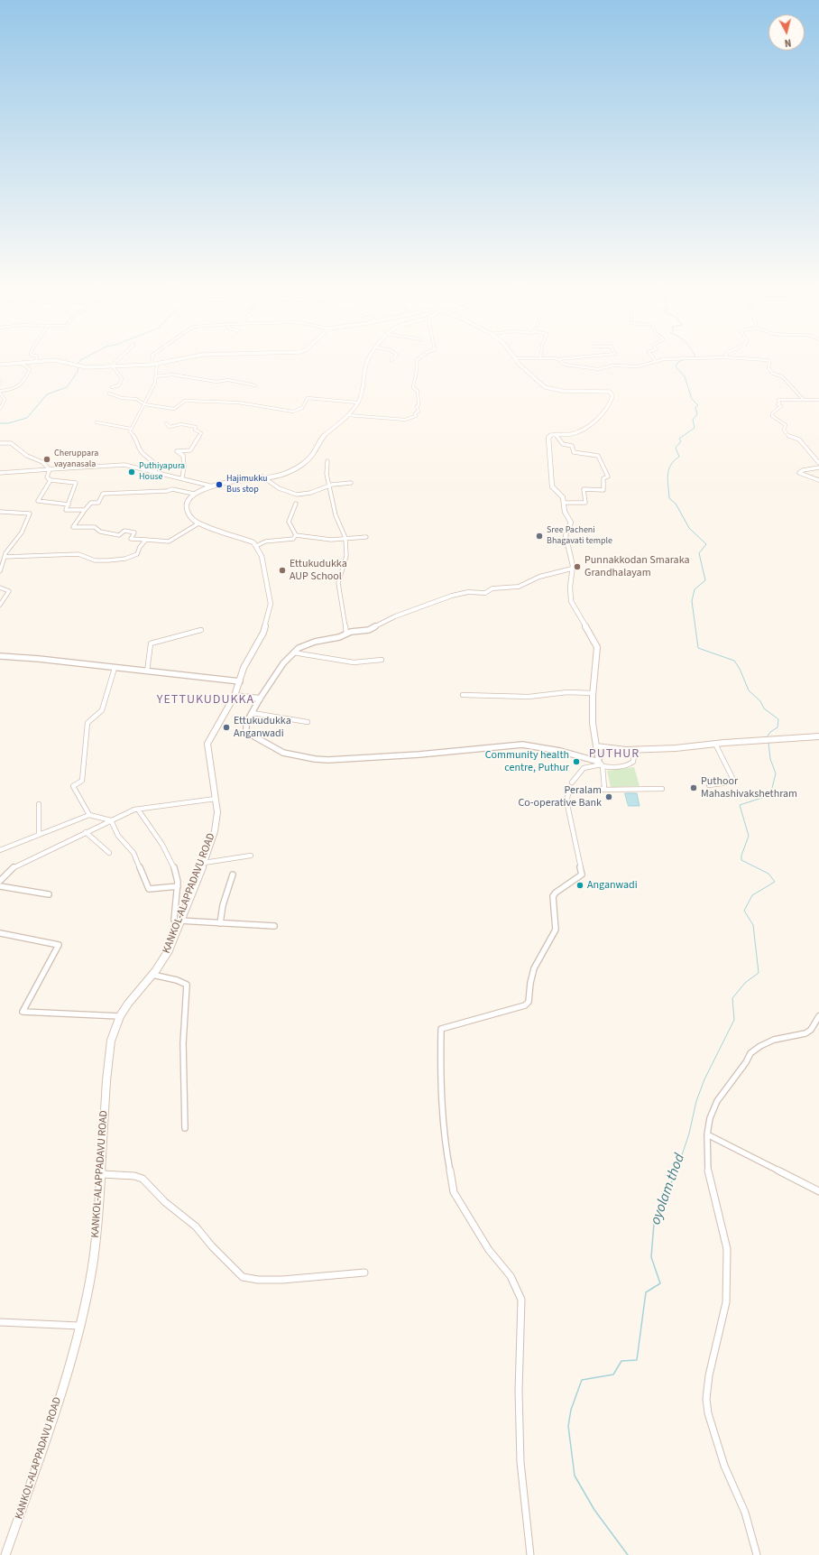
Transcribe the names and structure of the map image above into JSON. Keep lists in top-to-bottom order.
{
  "streets": {
    "main road": ["KANKOL-ALAPPADAVU ROAD"]
  },
  "districts": ["YETTUKUDUKKA", "PUTHUR"],
  "water": ["oyolam thod"],
  "places": [
    "Cheruppara vayanasala",
    "Puthiyapura House",
    "Hajimukku Bus stop",
    "Sree Pacheni Bhagavati temple",
    "Punnakkodan Smaraka Grandhalayam",
    "Ettukudukka AUP School",
    "Ettukudukka Anganwadi",
    "Community health centre, Puthur",
    "Puthoor Mahashivakshethram",
    "Peralam Co-operative Bank",
    "Anganwadi"
  ],
  "north": "bottom"
}
